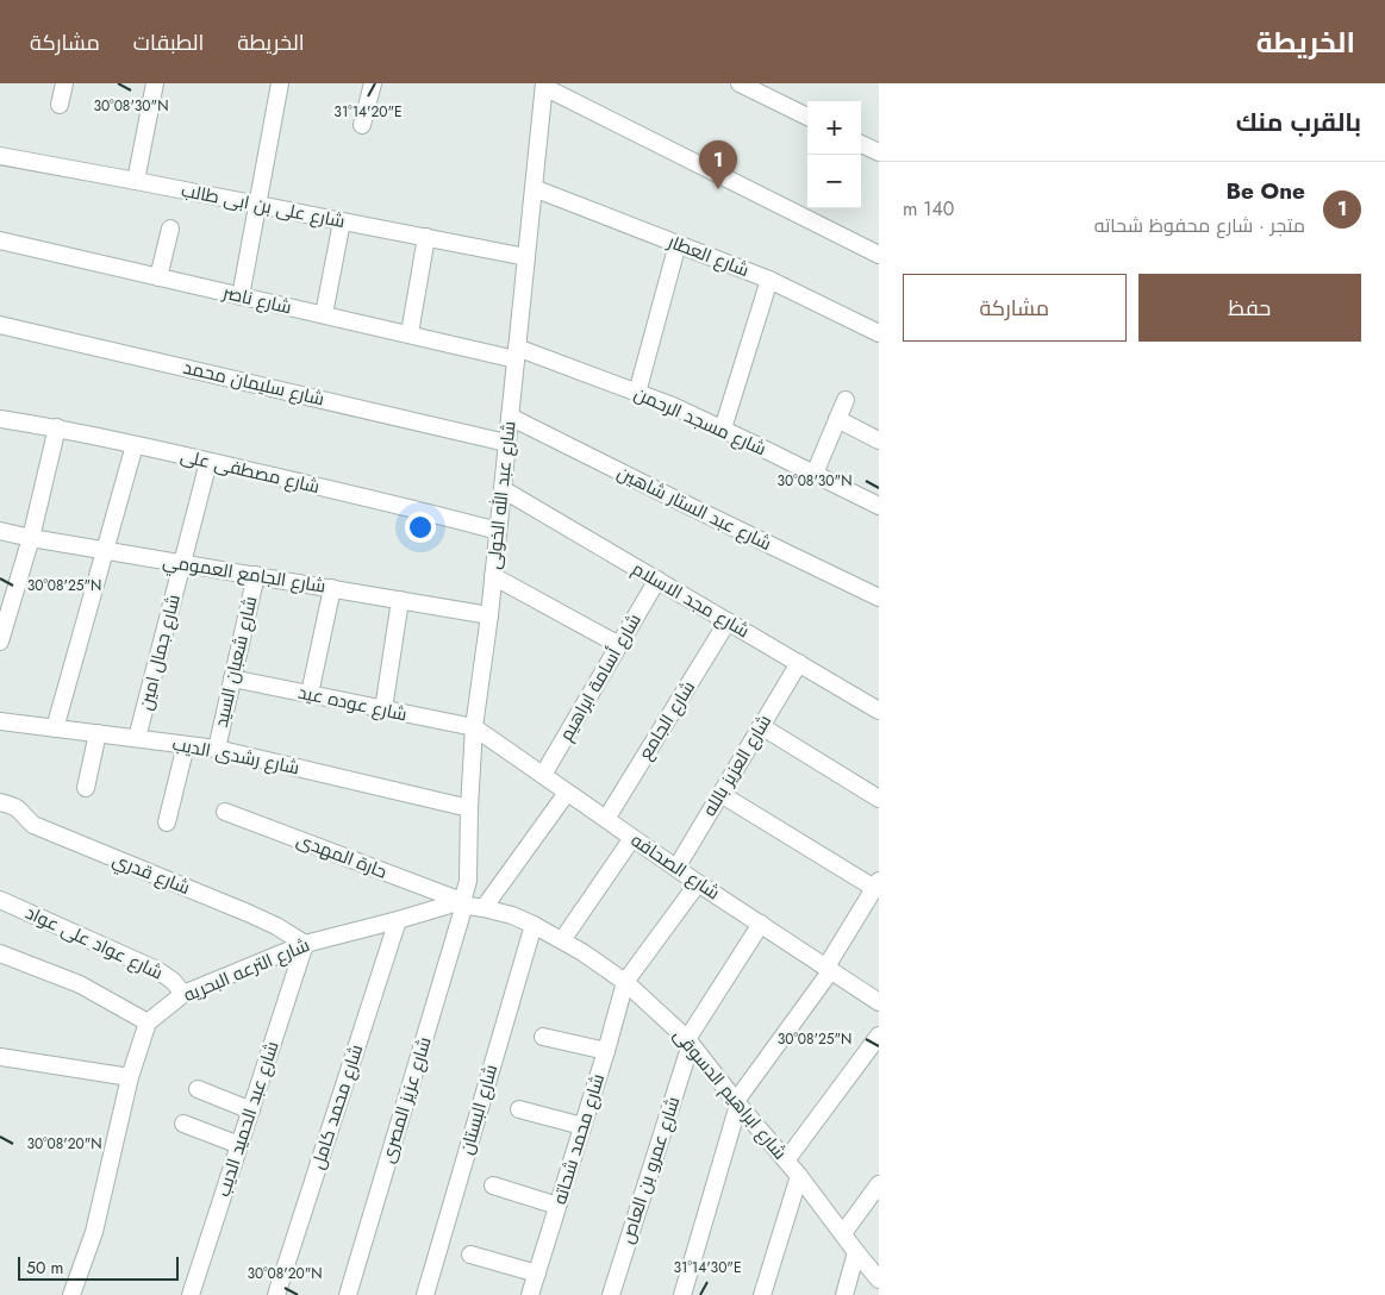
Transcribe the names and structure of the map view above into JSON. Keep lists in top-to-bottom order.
{
  "streets": {
    "street": [
      "شارع على بن ابى طالب",
      "شارع العطار",
      "شارع ناصر",
      "شارع سليمان محمد",
      "شارع مسجد الرحمن",
      "شارع مصطفى على",
      "شارع عبد الله الخولى",
      "شارع عبد الستار شاهين",
      "شارع الجامع العمومي",
      "شارع مجد الاسلام",
      "شارع جمال امين",
      "شارع شعبان السيد",
      "شارع أسامة ابراهيم",
      "شارع عوده عيد",
      "شارع الجامع",
      "شارع رشدى الديب",
      "شارع العزيز بالله",
      "حارة المهدى",
      "شارع الصحافه",
      "شارع قدري",
      "شارع عواد على عواد",
      "شارع الترعه البحريه",
      "شارع ابراهيم الدسوقى",
      "شارع عزيز المصرى",
      "شارع محمد كامل",
      "شارع البستان",
      "شارع عبد الحميد الديب",
      "شارع محمد شحاته",
      "شارع عمرو بن العاص"
    ]
  },
  "crossings": [
    ["شارع على بن ابى طالب", "شارع عبد الله الخولى"],
    ["شارع العطار", "شارع عبد الله الخولى"],
    ["شارع ناصر", "شارع مسجد الرحمن"],
    ["شارع ناصر", "شارع عبد الله الخولى"],
    ["شارع سليمان محمد", "شارع عبد الله الخولى"],
    ["شارع مسجد الرحمن", "شارع عبد الله الخولى"],
    ["شارع مصطفى على", "شارع عبد الله الخولى"],
    ["شارع مصطفى على", "شارع جمال امين"],
    ["شارع عبد الله الخولى", "شارع عبد الستار شاهين"],
    ["شارع عبد الله الخولى", "شارع الجامع العمومي"],
    ["شارع عبد الله الخولى", "شارع مجد الاسلام"],
    ["شارع عبد الله الخولى", "شارع عوده عيد"],
    ["شارع عبد الله الخولى", "شارع رشدى الديب"],
    ["شارع عبد الله الخولى", "حارة المهدى"],
    ["شارع عبد الله الخولى", "شارع الصحافه"],
    ["شارع عبد الله الخولى", "شارع الترعه البحريه"],
    ["شارع عبد الله الخولى", "شارع ابراهيم الدسوقى"],
    ["شارع عبد الله الخولى", "شارع عزيز المصرى"],
    ["شارع الجامع العمومي", "شارع جمال امين"],
    ["شارع الجامع العمومي", "شارع شعبان السيد"],
    ["شارع مجد الاسلام", "شارع أسامة ابراهيم"],
    ["شارع مجد الاسلام", "شارع الجامع"],
    ["شارع مجد الاسلام", "شارع العزيز بالله"],
    ["شارع جمال امين", "شارع رشدى الديب"],
    ["شارع شعبان السيد", "شارع عوده عيد"],
    ["شارع شعبان السيد", "شارع رشدى الديب"],
    ["شارع أسامة ابراهيم", "شارع الصحافه"],
    ["شارع عوده عيد", "شارع الصحافه"],
    ["شارع الجامع", "شارع الصحافه"],
    ["شارع العزيز بالله", "شارع الصحافه"],
    ["حارة المهدى", "شارع الترعه البحريه"],
    ["حارة المهدى", "شارع ابراهيم الدسوقى"],
    ["حارة المهدى", "شارع عزيز المصرى"],
    ["شارع الصحافه", "شارع عمرو بن العاص"],
    ["شارع قدري", "شارع الترعه البحريه"],
    ["شارع قدري", "شارع عبد الحميد الديب"],
    ["شارع عواد على عواد", "شارع الترعه البحريه"],
    ["شارع الترعه البحريه", "شارع ابراهيم الدسوقى"],
    ["شارع الترعه البحريه", "شارع عزيز المصرى"],
    ["شارع الترعه البحريه", "شارع محمد كامل"],
    ["شارع الترعه البحريه", "شارع عبد الحميد الديب"],
    ["شارع ابراهيم الدسوقى", "شارع عزيز المصرى"],
    ["شارع ابراهيم الدسوقى", "شارع البستان"],
    ["شارع ابراهيم الدسوقى", "شارع محمد شحاته"],
    ["شارع ابراهيم الدسوقى", "شارع عمرو بن العاص"]
  ],
  "scale_bar": "50 m",
  "page": {
    "header": "الخريطة",
    "nav": ["الخريطة", "الطبقات", "مشاركة"],
    "heading": "بالقرب منك",
    "map_buttons": ["+", "−"],
    "pins": "1",
    "list": [
      {
        "mark": "1",
        "name": "Be One",
        "note": "متجر · شارع محفوظ شحاته",
        "value": "140 m"
      }
    ],
    "buttons": ["حفظ", "مشاركة"],
    "scale": "50 m"
  },
  "coordinates": [
    "30°08'30\"N",
    "31°14'20\"E",
    "30°08'25\"N",
    "30°08'20\"N",
    "31°14'30\"E"
  ]
}
